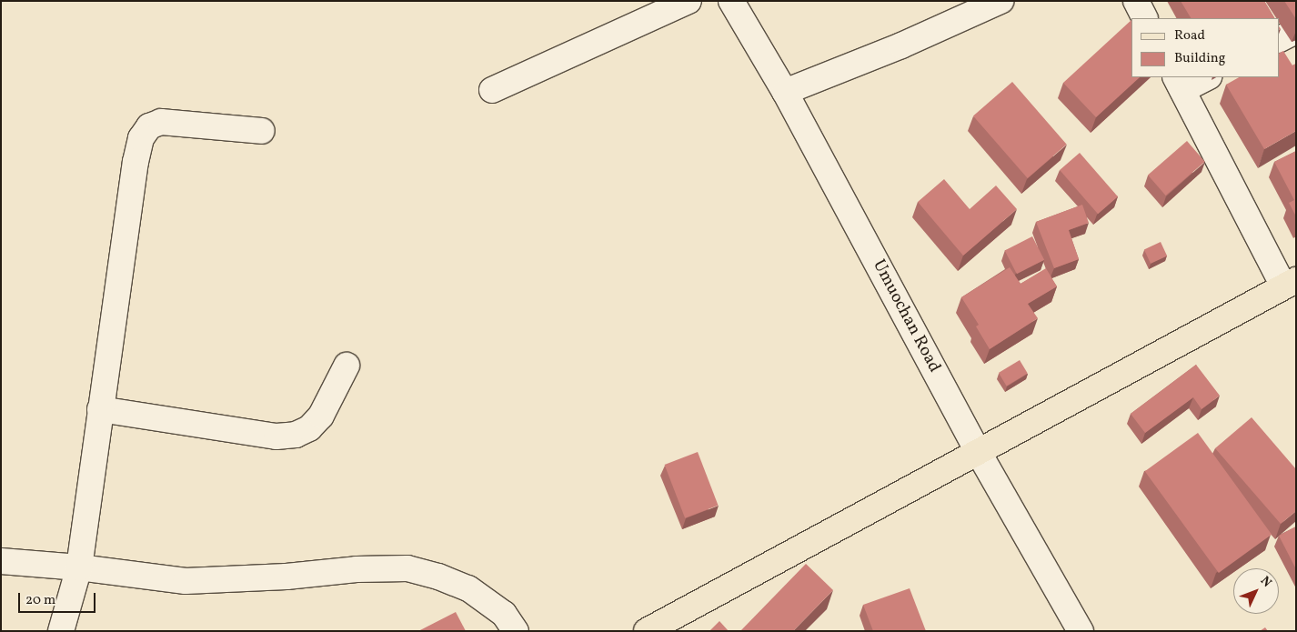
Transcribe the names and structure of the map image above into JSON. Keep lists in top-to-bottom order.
{
  "streets": {
    "street": ["Umuochan Road"]
  },
  "legend": ["Road", "Building"],
  "scale_bar": "20 m",
  "north": "top right"
}
